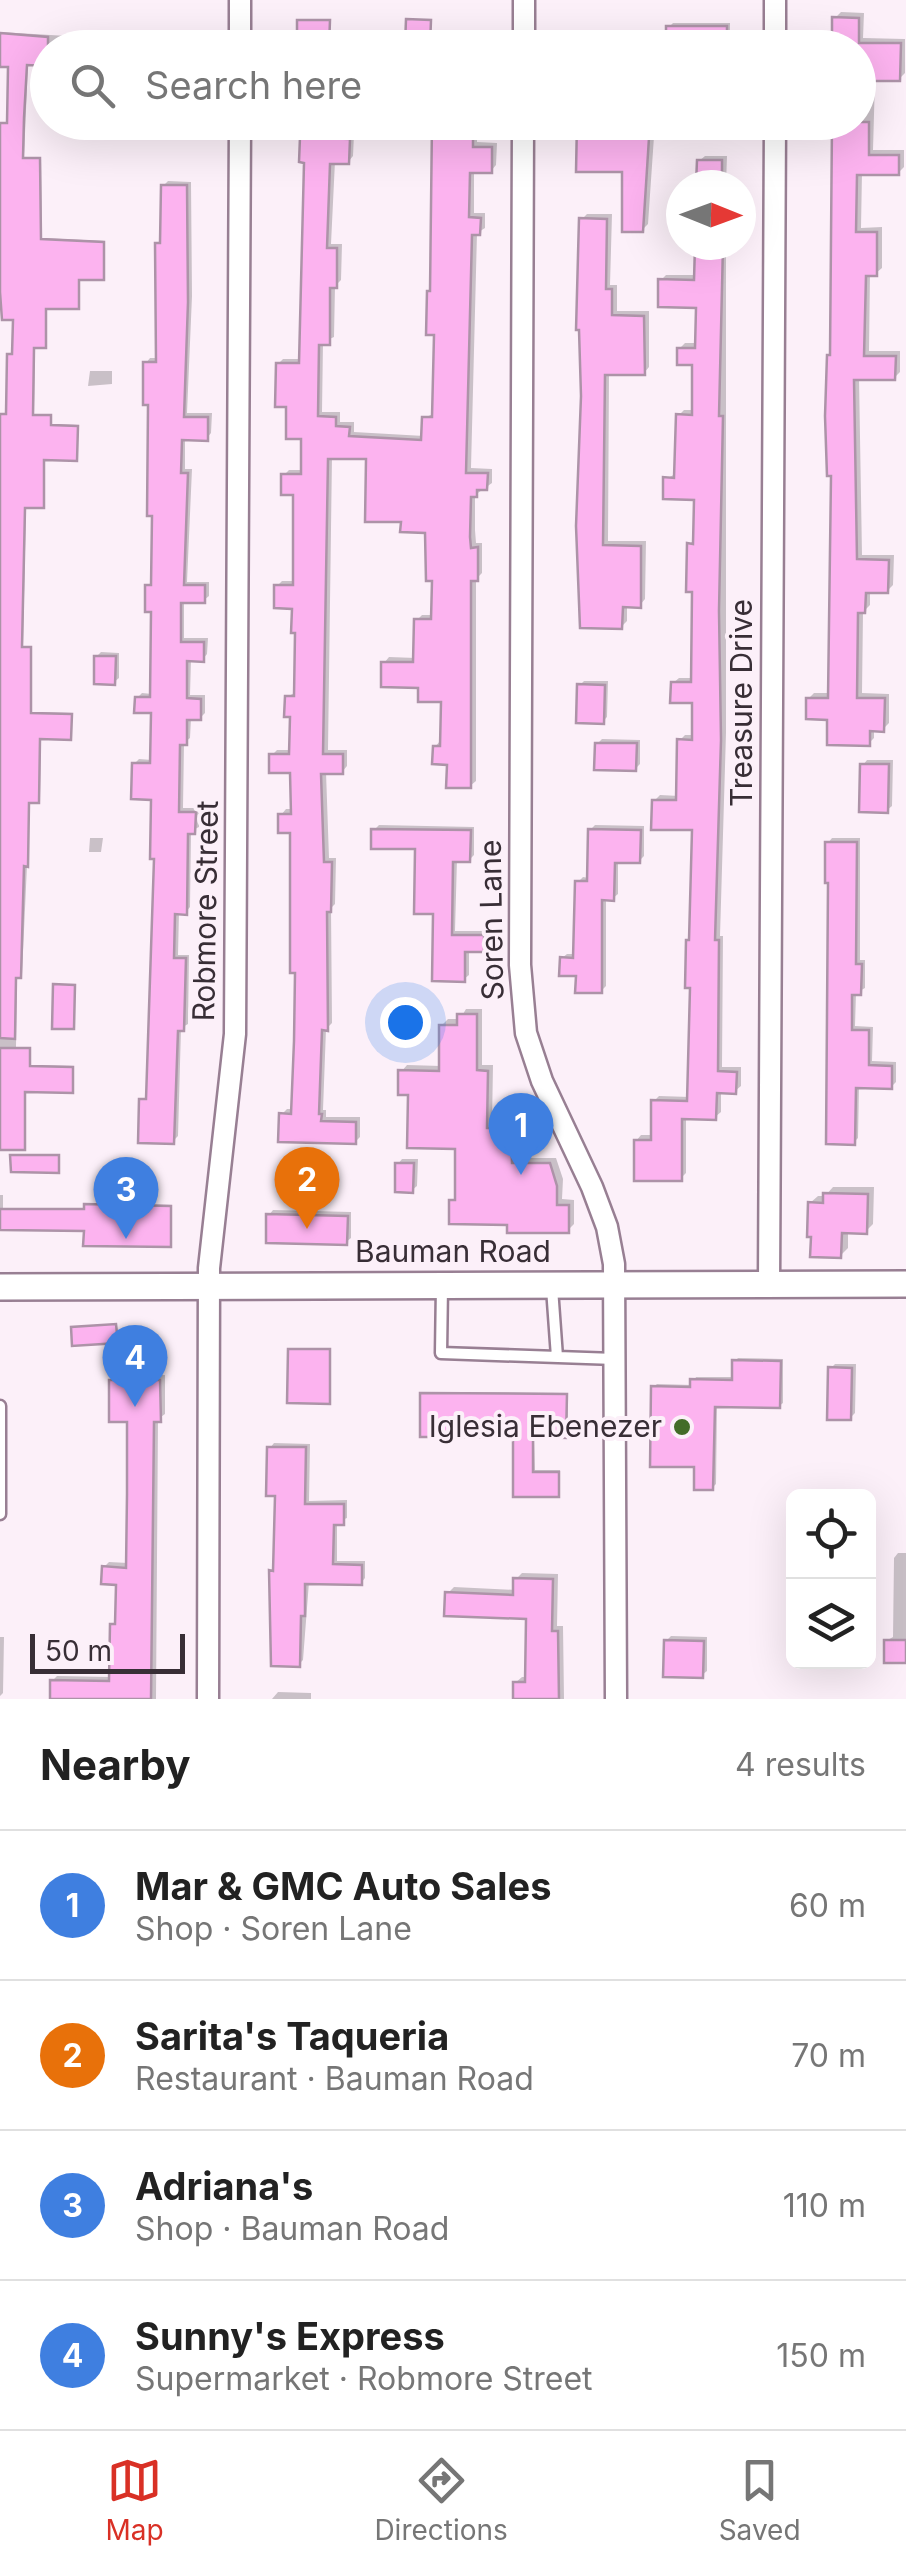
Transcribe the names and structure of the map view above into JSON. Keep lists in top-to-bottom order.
{
  "streets": {
    "street": [
      "Treasure Drive",
      "Robmore Street",
      "Soren Lane",
      "Bauman Road"
    ]
  },
  "crossings": [
    ["Treasure Drive", "Bauman Road"],
    ["Robmore Street", "Bauman Road"],
    ["Soren Lane", "Bauman Road"]
  ],
  "places": ["Iglesia Ebenezer"],
  "scale_bar": "50 m",
  "north": "right",
  "page": {
    "search": "Search here",
    "pins": [
      "1",
      "2",
      "3",
      "4"
    ],
    "scale": "50 m",
    "heading": ["Nearby", "4 results"],
    "list": [
      {
        "mark": "1",
        "name": "Mar & GMC Auto Sales",
        "note": "Shop · Soren Lane",
        "value": "60 m"
      },
      {
        "mark": "2",
        "name": "Sarita's Taqueria",
        "note": "Restaurant · Bauman Road",
        "value": "70 m"
      },
      {
        "mark": "3",
        "name": "Adriana's",
        "note": "Shop · Bauman Road",
        "value": "110 m"
      },
      {
        "mark": "4",
        "name": "Sunny's Express",
        "note": "Supermarket · Robmore Street",
        "value": "150 m"
      }
    ],
    "nav": ["Map", "Directions", "Saved"]
  }
}
